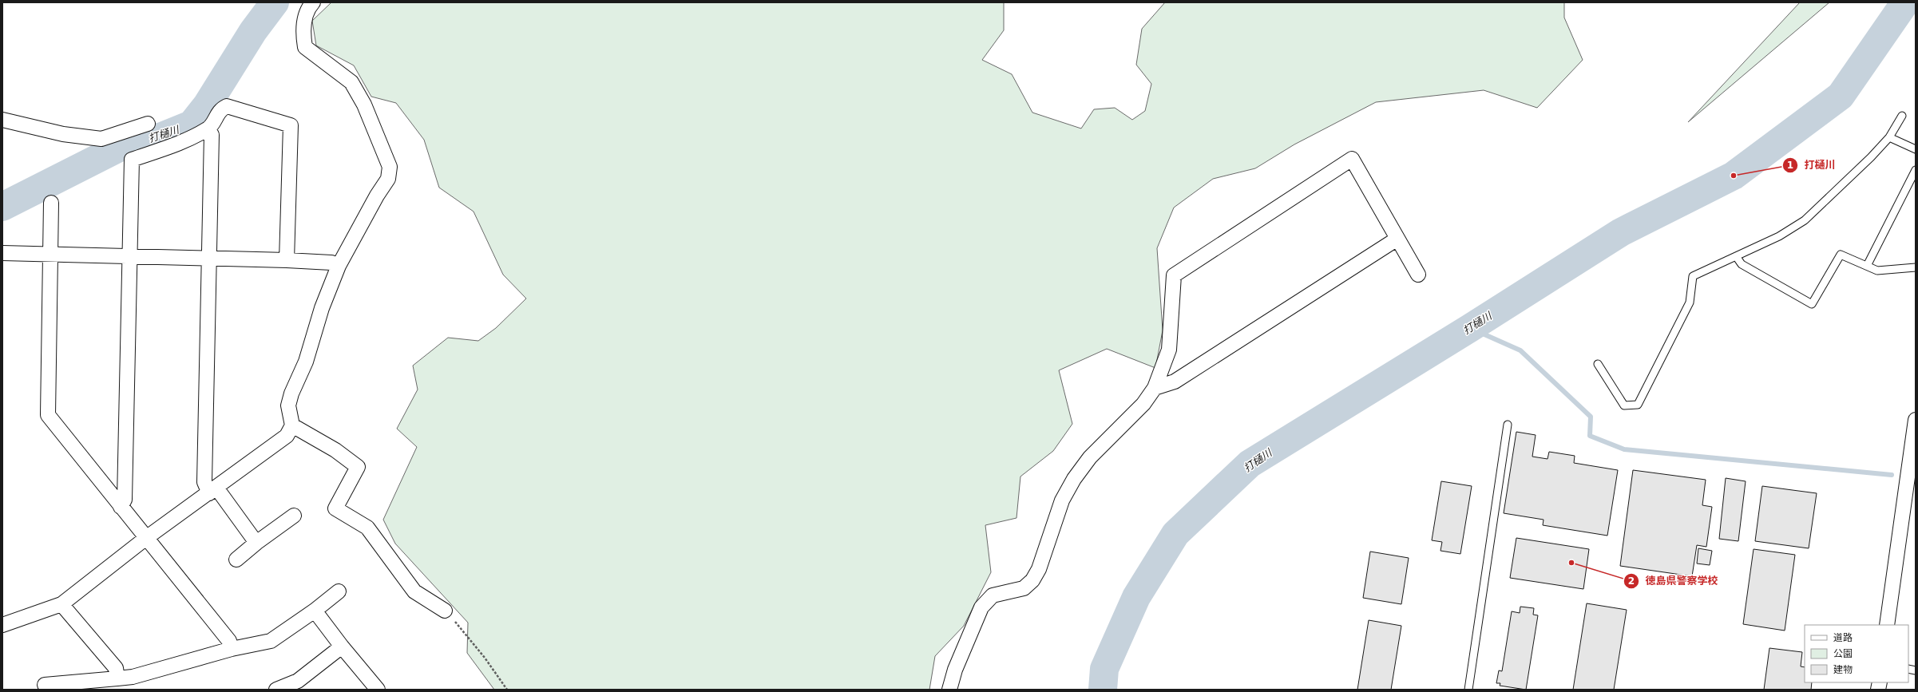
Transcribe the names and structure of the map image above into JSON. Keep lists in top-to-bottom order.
{
  "water": ["打樋川"],
  "places": ["打樋川", "徳島県警察学校"],
  "legend": ["道路", "公園", "建物"]
}
